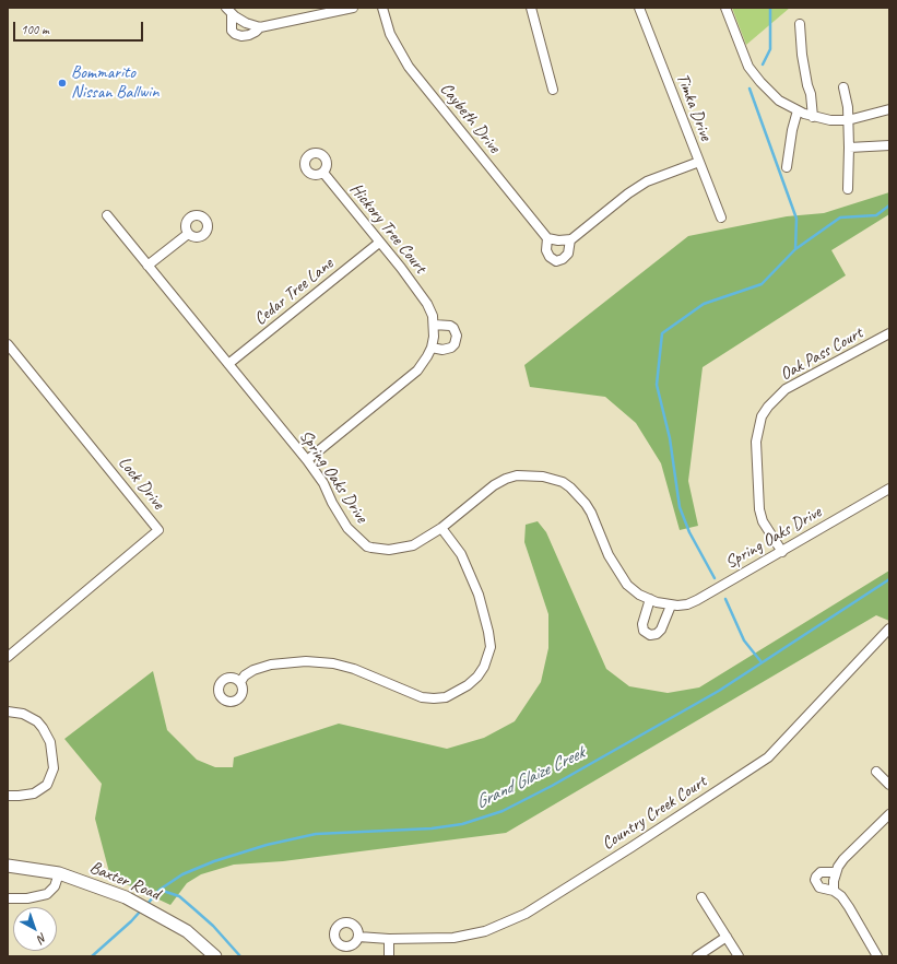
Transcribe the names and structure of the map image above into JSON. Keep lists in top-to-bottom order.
{
  "streets": {
    "main road": ["Baxter Road"],
    "street": [
      "Timka Drive",
      "Caybeth Drive",
      "Hickory Tree Court",
      "Cedar Tree Lane",
      "Oak Pass Court",
      "Spring Oaks Drive",
      "Lock Drive",
      "Country Creek Court"
    ]
  },
  "crossings": [
    ["Hickory Tree Court", "Cedar Tree Lane"],
    ["Cedar Tree Lane", "Spring Oaks Drive"],
    ["Oak Pass Court", "Spring Oaks Drive"]
  ],
  "water": ["Grand Glaize Creek"],
  "places": ["Bommarito Nissan Ballwin"],
  "scale_bar": "100 m",
  "north": "bottom right"
}
